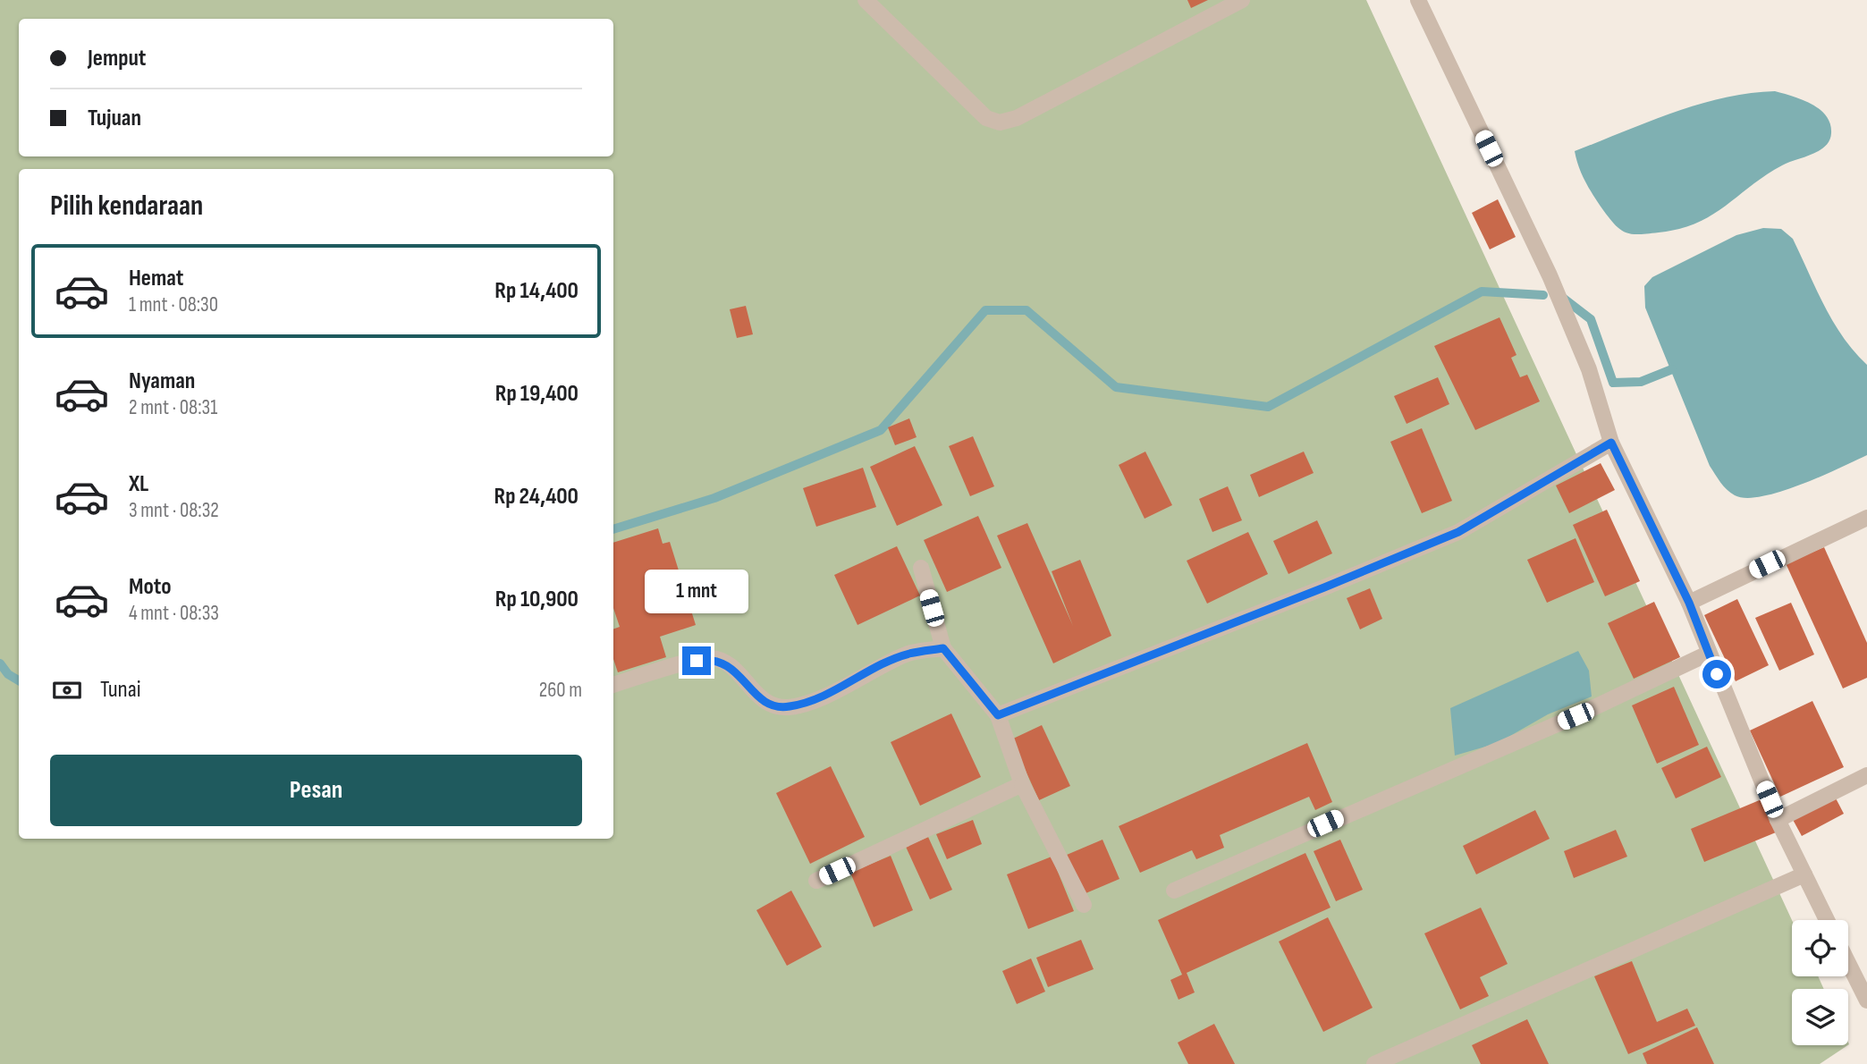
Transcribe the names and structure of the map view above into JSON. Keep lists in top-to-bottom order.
{
  "page": {
    "banner": ["Jemput", "Tujuan"],
    "heading": "Pilih kendaraan",
    "list": [
      {
        "name": "Hemat",
        "note": "1 mnt · 08:30",
        "value": "Rp 14,400"
      },
      {
        "name": "Nyaman",
        "note": "2 mnt · 08:31",
        "value": "Rp 19,400"
      },
      {
        "name": "XL",
        "note": "3 mnt · 08:32",
        "value": "Rp 24,400"
      },
      {
        "name": "Moto",
        "note": "4 mnt · 08:33",
        "value": "Rp 10,900"
      }
    ],
    "bubble": "1 mnt",
    "pay": ["Tunai", "260 m"],
    "buttons": "Pesan"
  }
}
